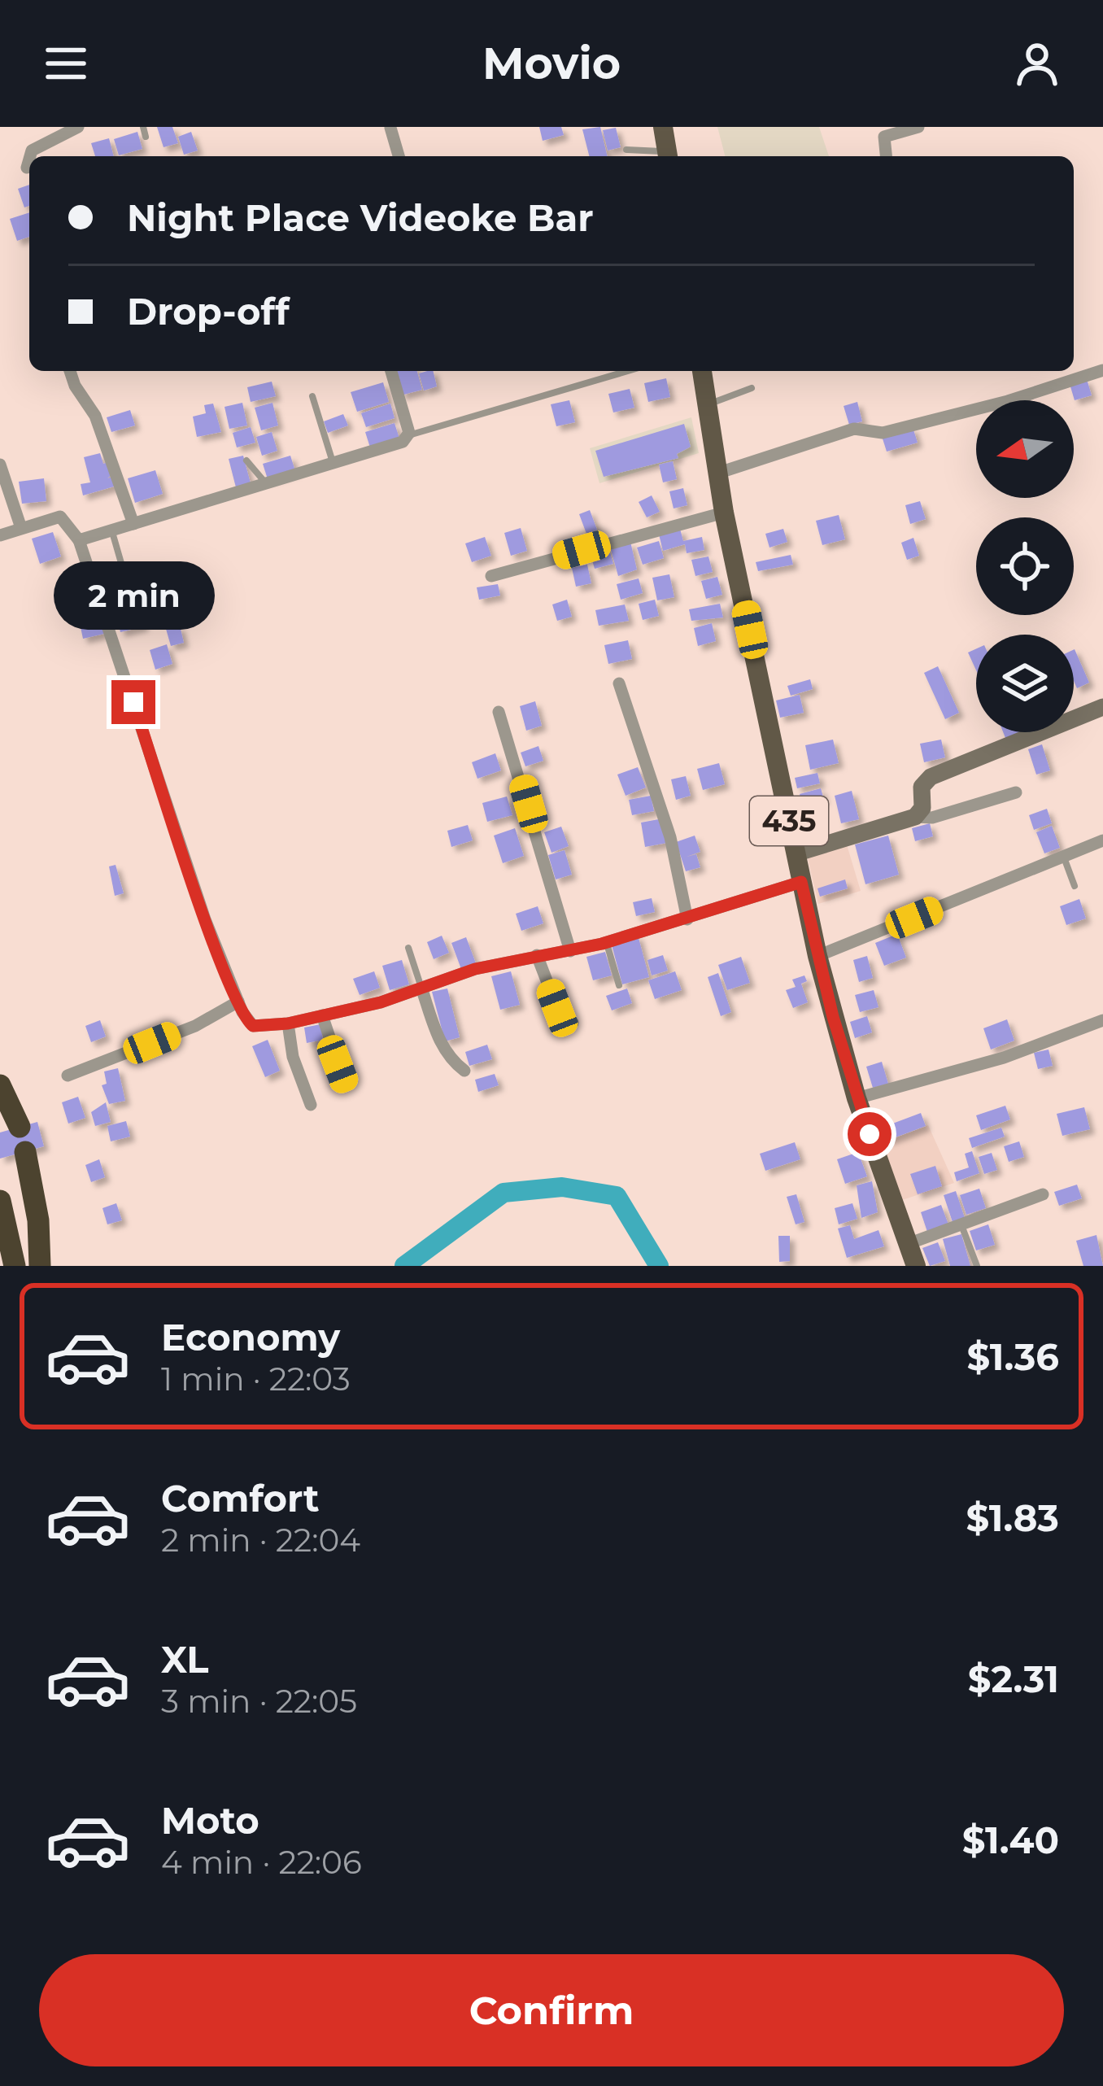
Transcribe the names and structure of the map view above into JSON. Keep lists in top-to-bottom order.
{
  "streets": {
    "main road": ["435"]
  },
  "north": "left",
  "page": {
    "header": "Movio",
    "banner": ["Night Place Videoke Bar", "Drop-off"],
    "bubble": "2 min",
    "list": [
      {
        "name": "Economy",
        "note": "1 min · 22:03",
        "value": "$1.36"
      },
      {
        "name": "Comfort",
        "note": "2 min · 22:04",
        "value": "$1.83"
      },
      {
        "name": "XL",
        "note": "3 min · 22:05",
        "value": "$2.31"
      },
      {
        "name": "Moto",
        "note": "4 min · 22:06",
        "value": "$1.40"
      }
    ],
    "buttons": "Confirm"
  }
}
